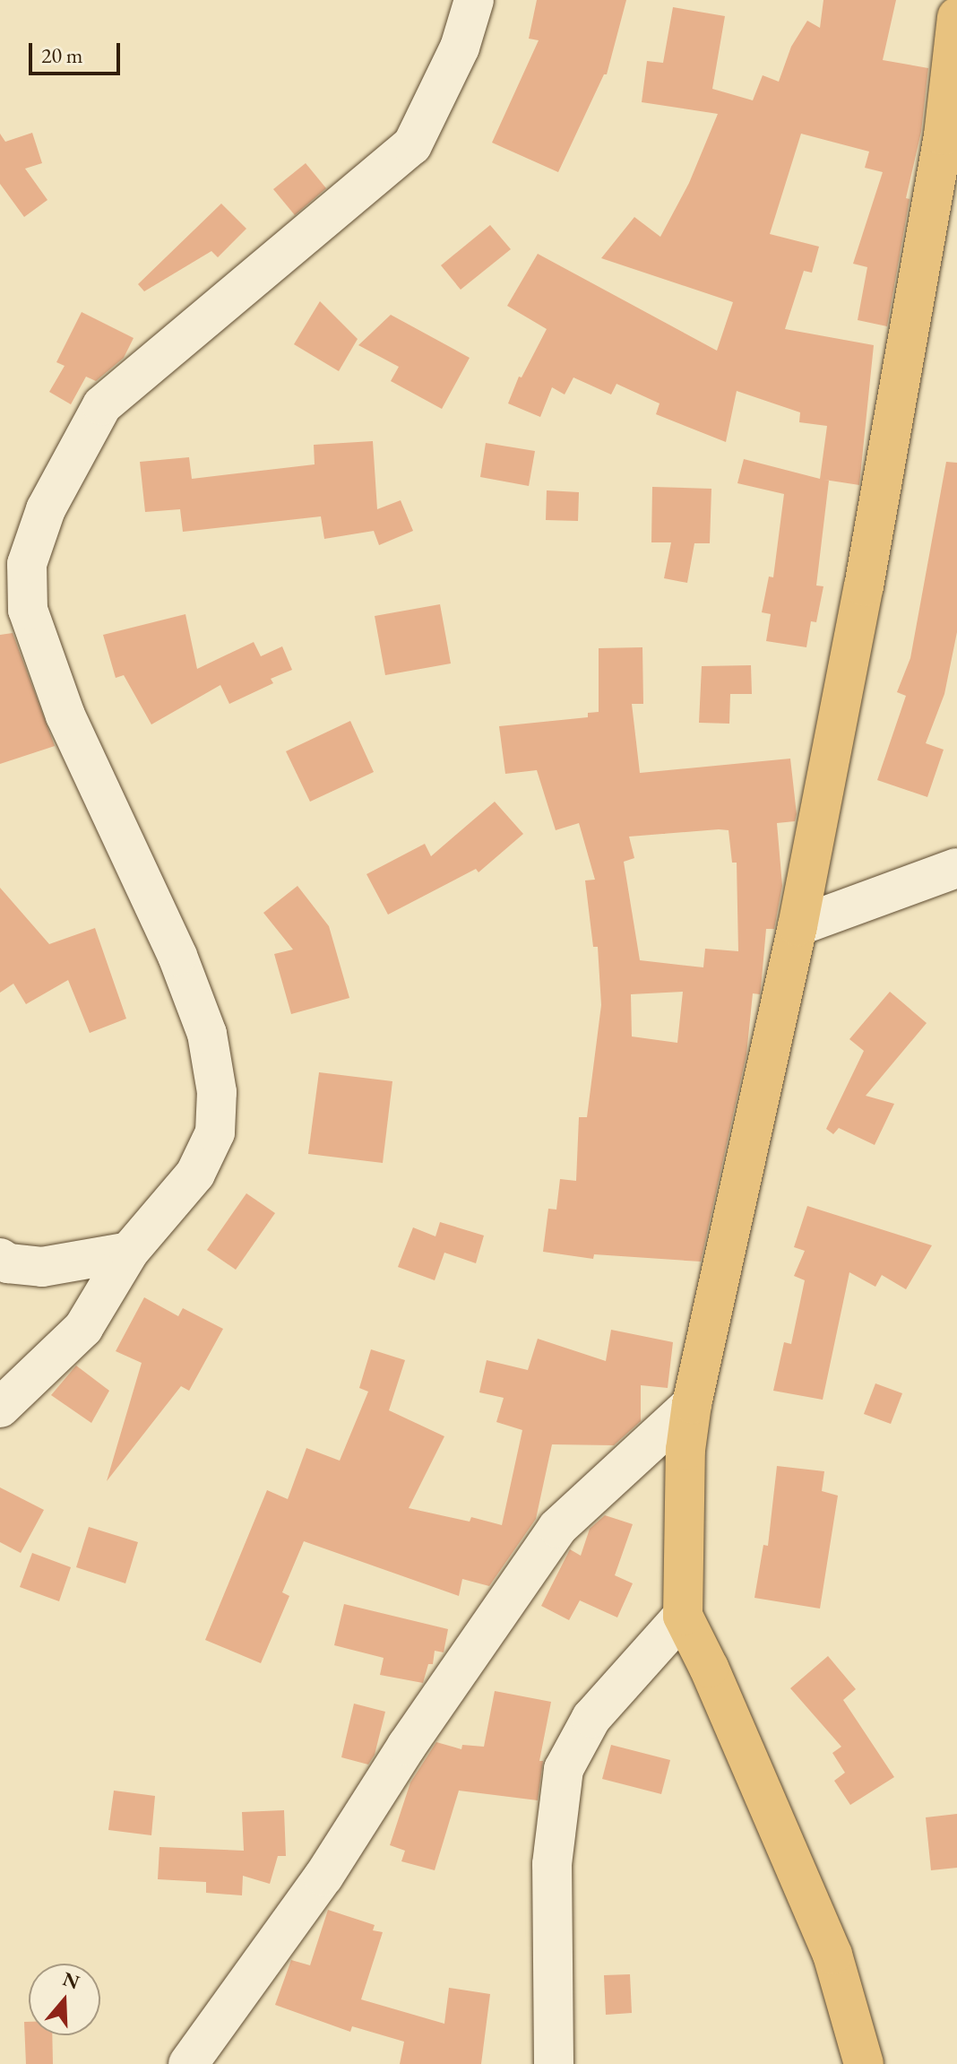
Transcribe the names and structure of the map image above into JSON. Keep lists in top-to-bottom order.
{
  "scale_bar": "20 m",
  "north": "top"
}
